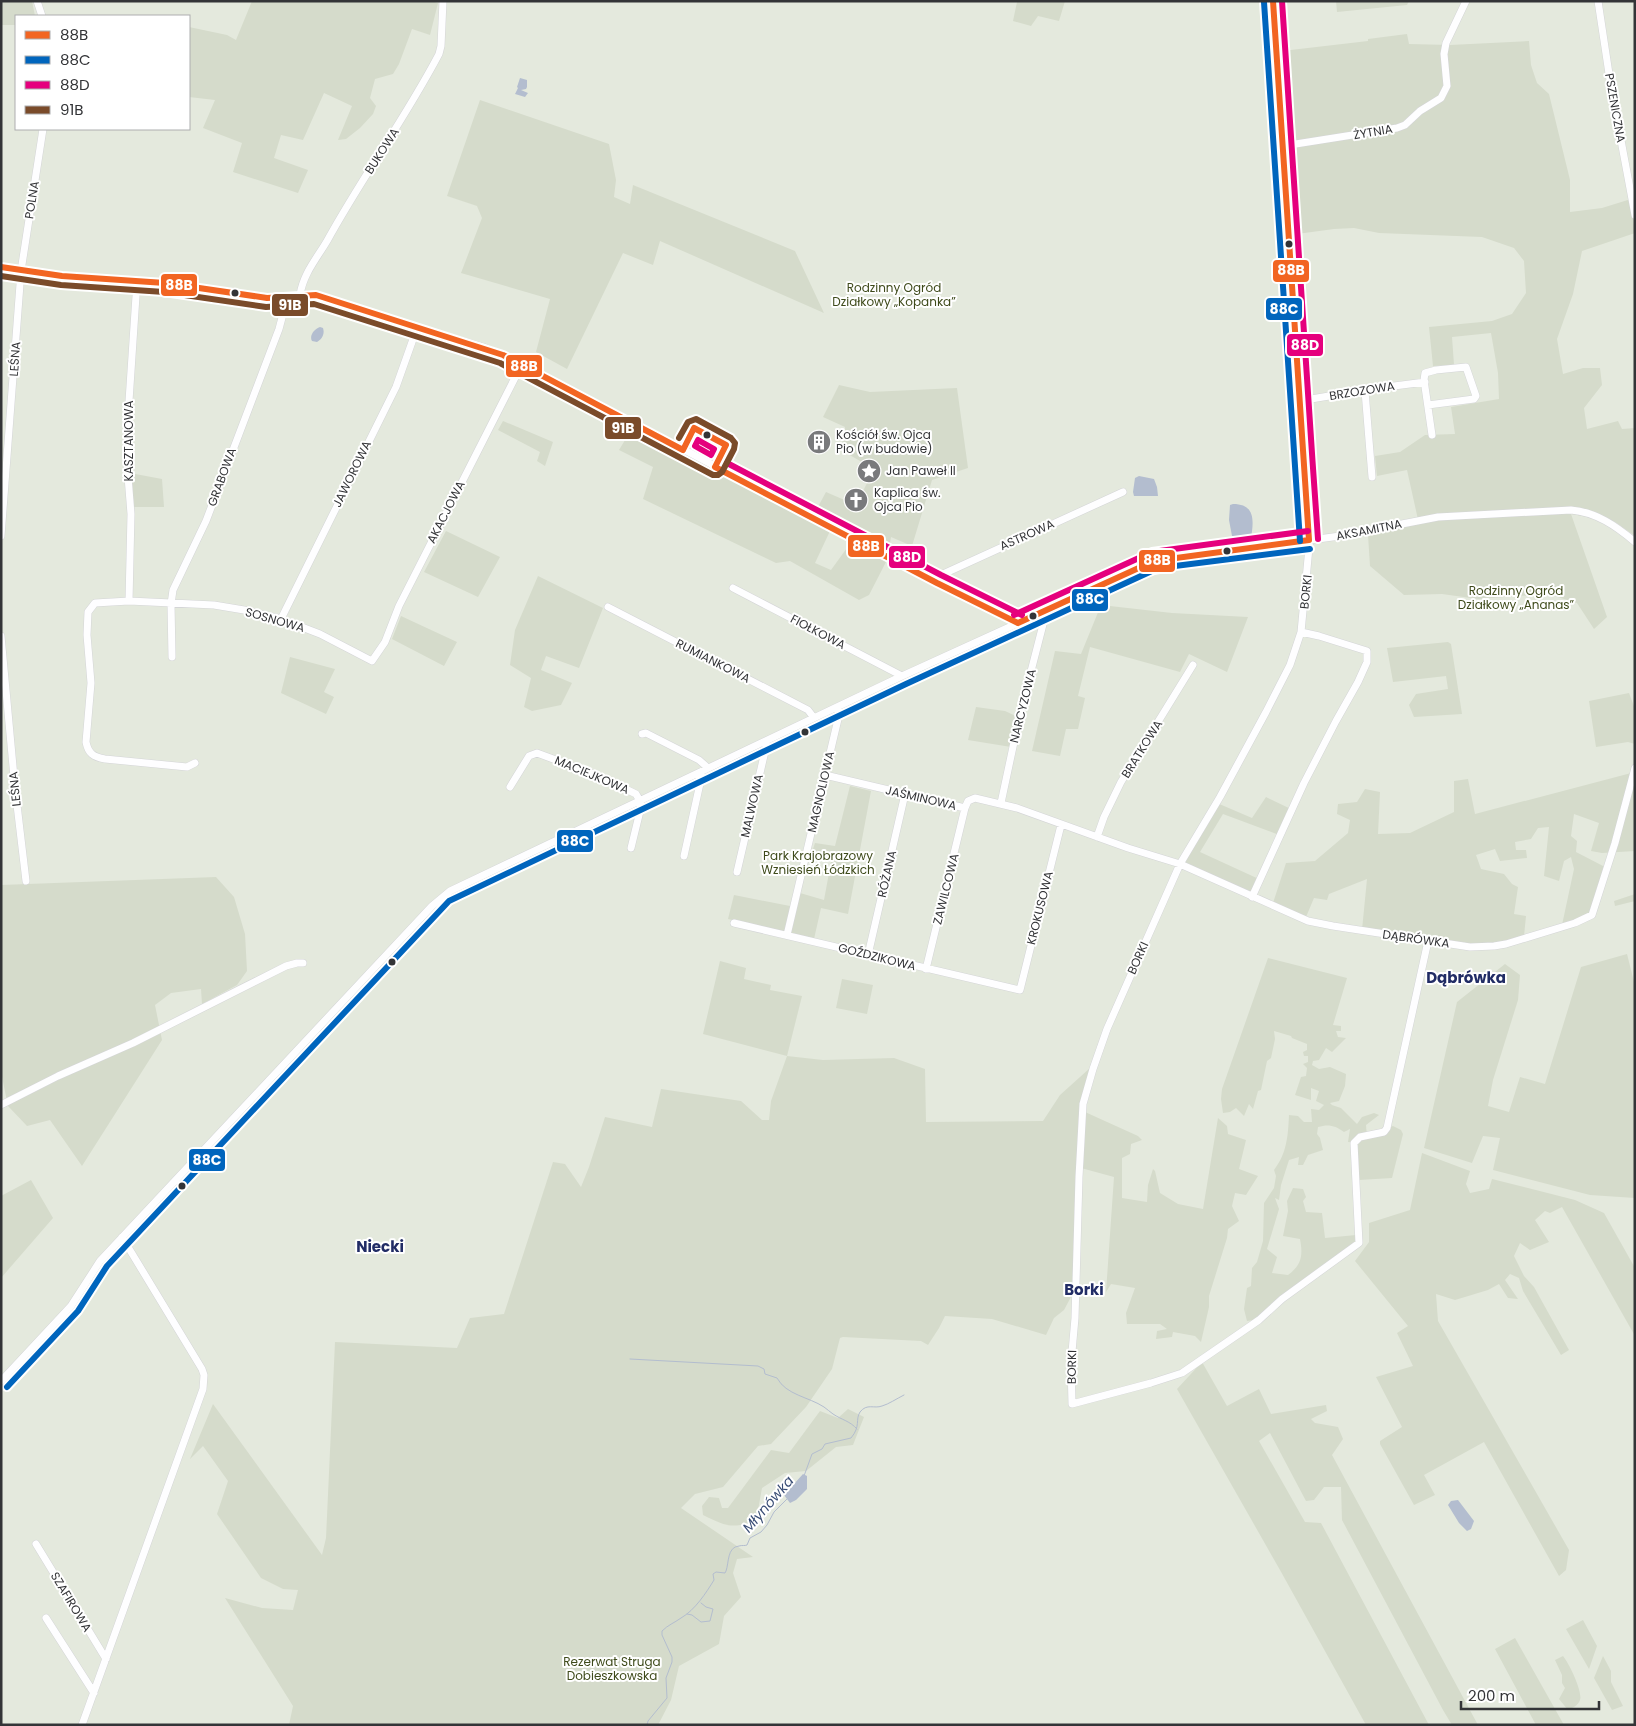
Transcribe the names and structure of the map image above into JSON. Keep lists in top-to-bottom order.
{
  "streets": {
    "street": [
      "PSZENICZNA",
      "ŻYTNIA",
      "BUKOWA",
      "POLNA",
      "LEŚNA",
      "BRZOZOWA",
      "KASZTANOWA",
      "JAWOROWA",
      "GRABOWA",
      "AKACJOWA",
      "AKSAMITNA",
      "ASTROWA",
      "BORKI",
      "SOSNOWA",
      "FIOŁKOWA",
      "RUMIANKOWA",
      "NARCYZOWA",
      "BRATKOWA",
      "MACIEJKOWA",
      "MAGNOLIOWA",
      "JAŚMINOWA",
      "MALWOWA",
      "RÓŻANA",
      "ZAWILCOWA",
      "KROKUSOWA",
      "DĄBRÓWKA",
      "GOŹDZIKOWA",
      "SZAFIROWA"
    ]
  },
  "crossings": [
    ["ŻYTNIA", "BORKI"],
    ["POLNA", "LEŚNA"],
    ["BRZOZOWA", "BORKI"],
    ["JAWOROWA", "SOSNOWA"],
    ["GRABOWA", "SOSNOWA"],
    ["AKACJOWA", "SOSNOWA"],
    ["AKSAMITNA", "BORKI"],
    ["AKSAMITNA", "FIOŁKOWA"],
    ["AKSAMITNA", "RUMIANKOWA"],
    ["AKSAMITNA", "NARCYZOWA"],
    ["AKSAMITNA", "MACIEJKOWA"],
    ["AKSAMITNA", "MAGNOLIOWA"],
    ["AKSAMITNA", "MALWOWA"],
    ["BORKI", "DĄBRÓWKA"],
    ["NARCYZOWA", "JAŚMINOWA"],
    ["BRATKOWA", "JAŚMINOWA"],
    ["BRATKOWA", "DĄBRÓWKA"],
    ["MAGNOLIOWA", "JAŚMINOWA"],
    ["MAGNOLIOWA", "GOŹDZIKOWA"],
    ["JAŚMINOWA", "RÓŻANA"],
    ["JAŚMINOWA", "ZAWILCOWA"],
    ["JAŚMINOWA", "KROKUSOWA"],
    ["JAŚMINOWA", "DĄBRÓWKA"],
    ["RÓŻANA", "GOŹDZIKOWA"],
    ["ZAWILCOWA", "GOŹDZIKOWA"],
    ["KROKUSOWA", "GOŹDZIKOWA"]
  ],
  "districts": ["Dąbrówka", "Niecki", "Borki"],
  "water": ["Młynówka"],
  "parks": [
    "Rodzinny Ogród Działkowy „Kopanka”",
    "Rodzinny Ogród Działkowy „Ananas”",
    "Park Krajobrazowy Wzniesień Łódzkich",
    "Rezerwat Struga Dobieszkowska"
  ],
  "places": {
    "building": ["Kościół św. Ojca Pio (w budowie)"],
    "place": ["Jan Paweł II"],
    "church": ["Kaplica św. Ojca Pio"]
  },
  "lines": [
    "transit line 88B",
    "transit line 88D",
    "transit line 88C",
    "transit line 91B"
  ],
  "legend": [
    "88B",
    "88C",
    "88D",
    "91B"
  ],
  "scale_bar": "200 m"
}
